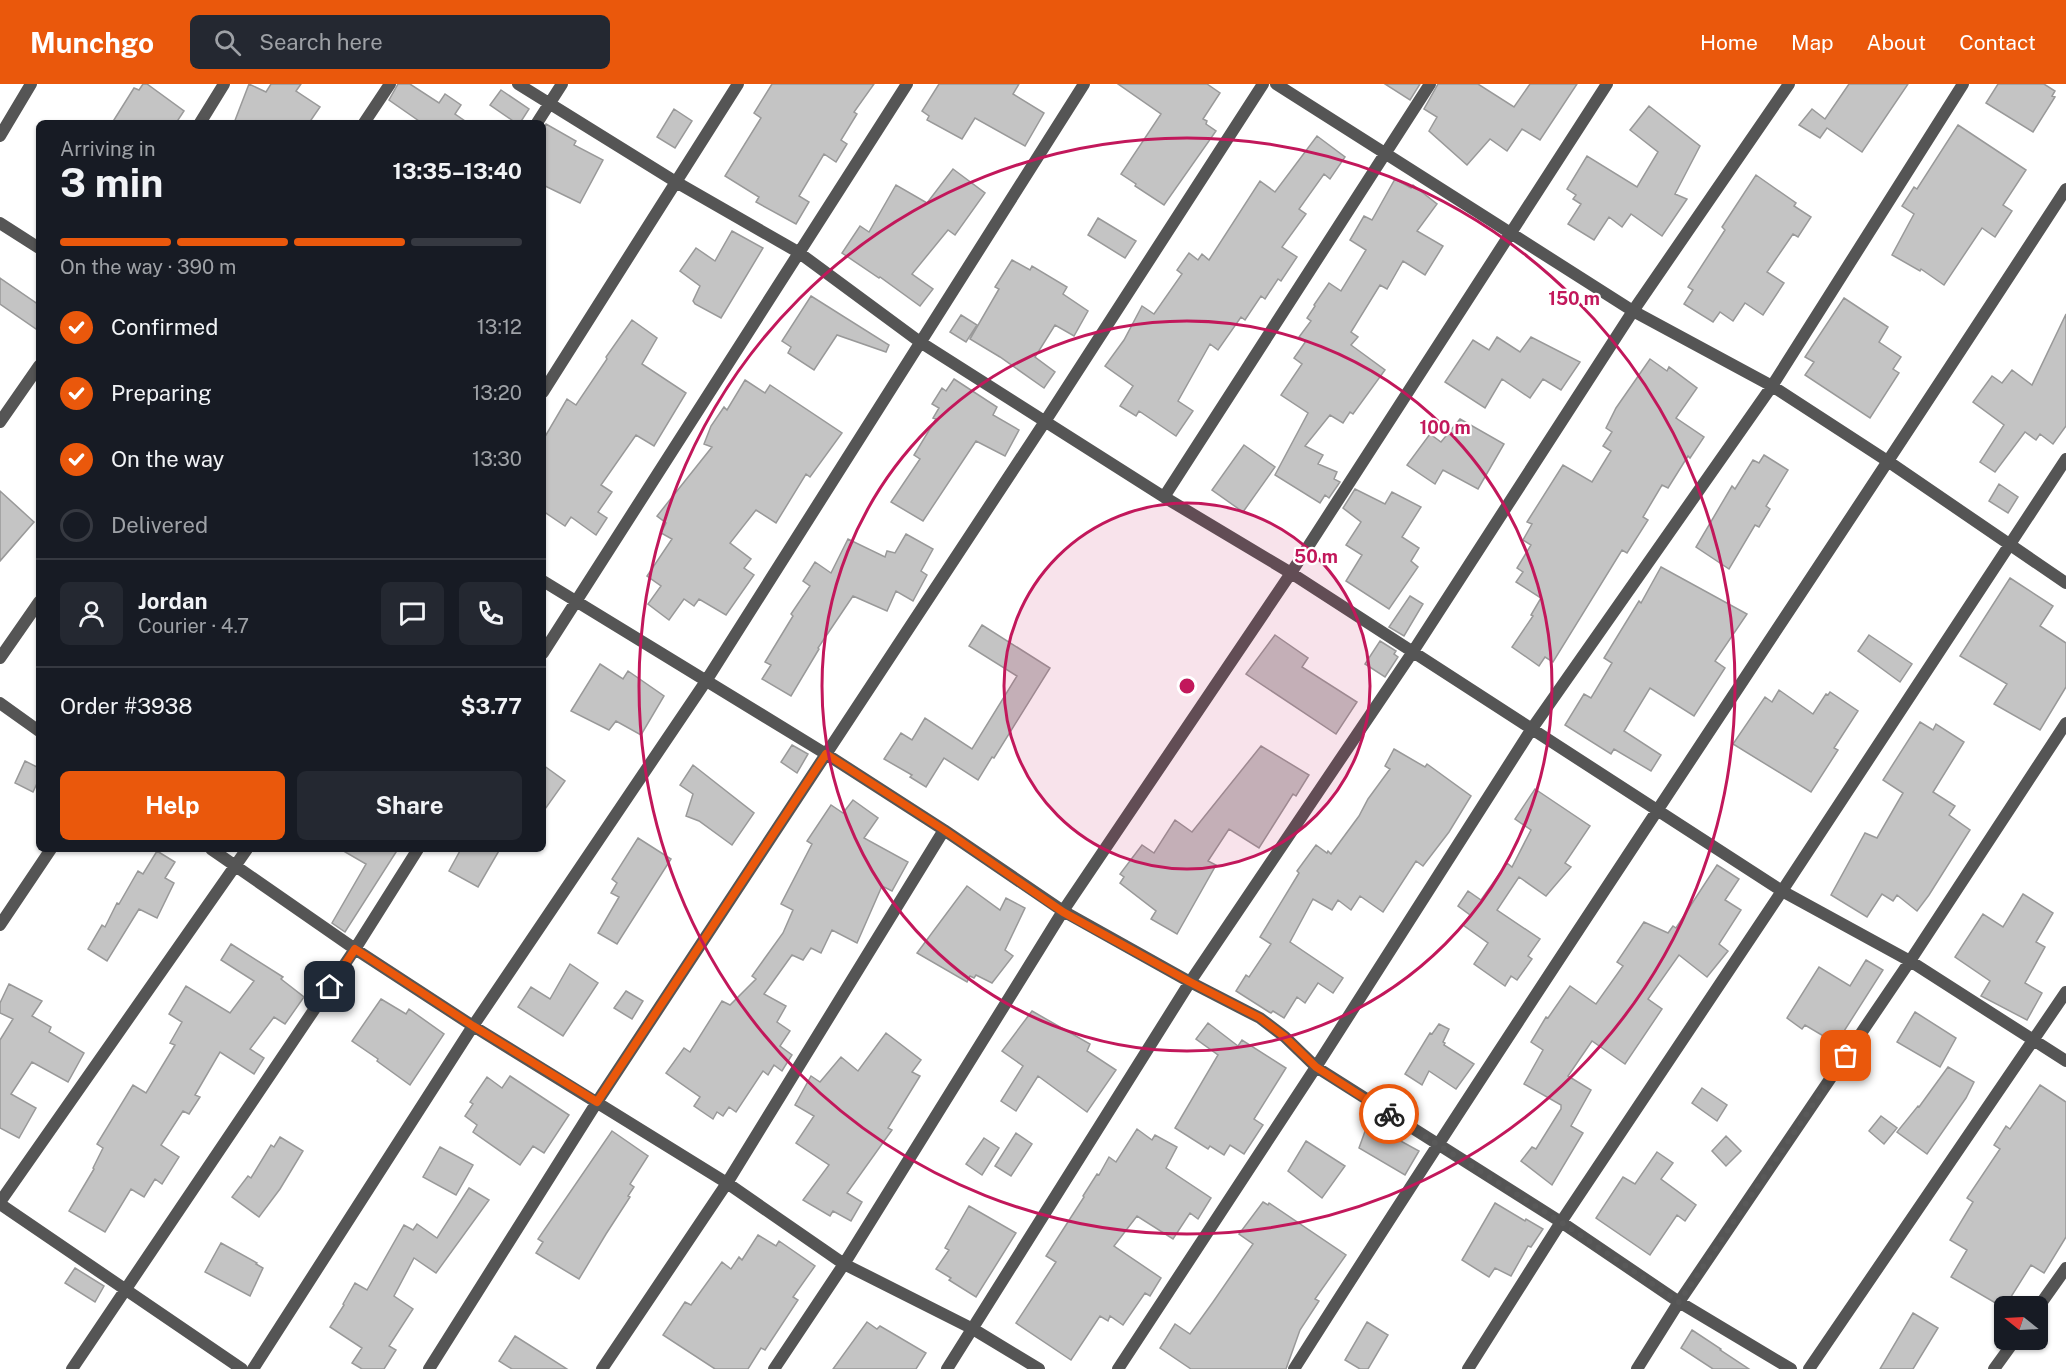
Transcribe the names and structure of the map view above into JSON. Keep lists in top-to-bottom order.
{
  "north": "left",
  "page": {
    "header": "Munchgo",
    "search": "Search here",
    "nav": [
      "Home",
      "Map",
      "About",
      "Contact"
    ],
    "heading": ["3 min", "Arriving in", "13:35–13:40"],
    "panel": [
      "Jordan",
      "Courier · 4.7",
      "Order #3938",
      "$3.77"
    ],
    "bar": "On the way · 390 m",
    "list": [
      ["Confirmed", "13:12"],
      ["Preparing", "13:20"],
      ["On the way", "13:30"],
      "Delivered"
    ],
    "buttons": ["Help", "Share"]
  },
  "rings": ["150 m", "100 m", "50 m"]
}
